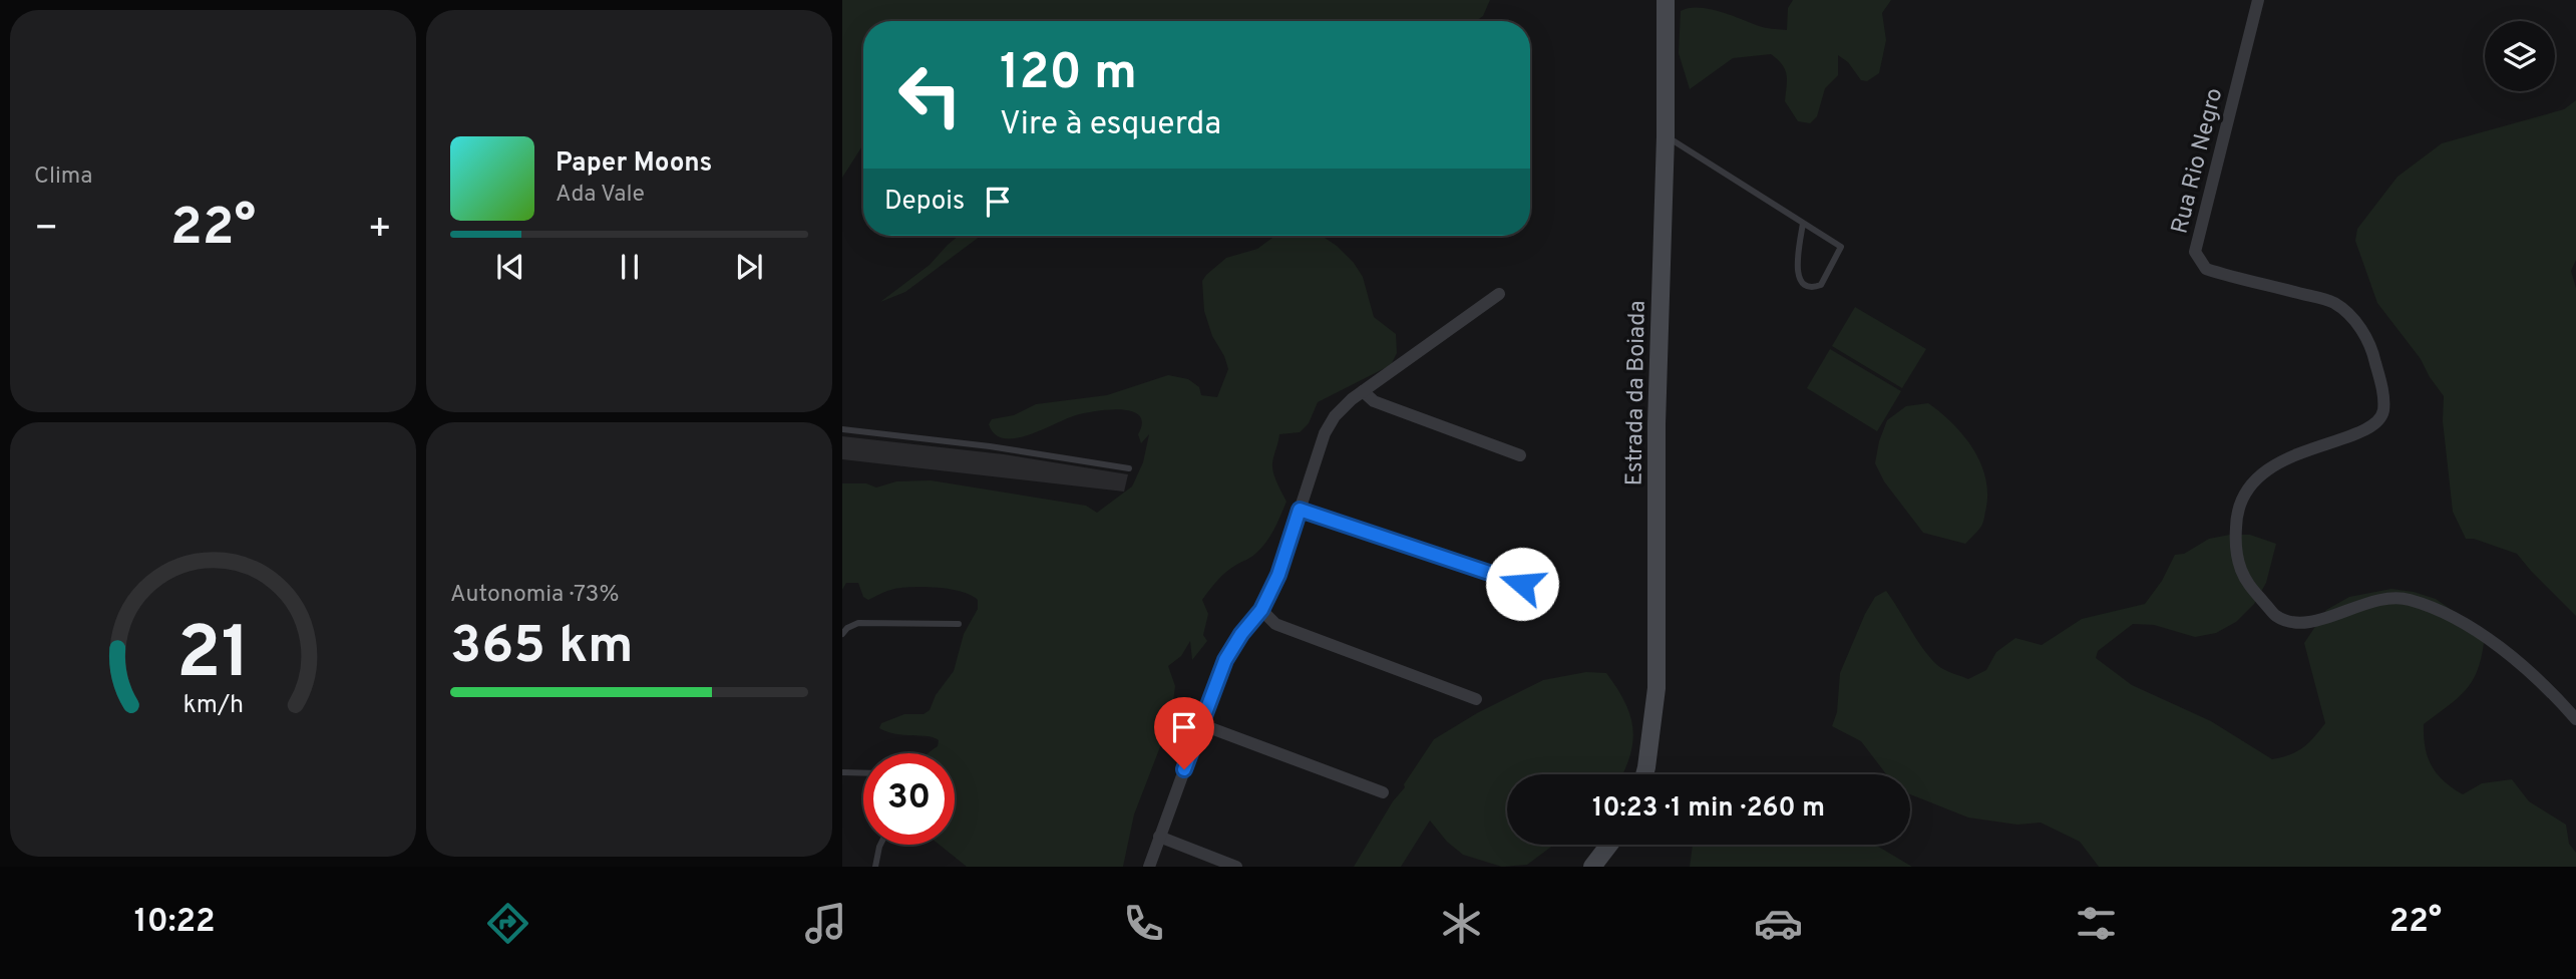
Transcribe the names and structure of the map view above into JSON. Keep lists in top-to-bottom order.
{
  "streets": {
    "main road": ["Estrada da Boiada"],
    "street": ["Rua Rio Negro"]
  },
  "page": {
    "tile": [
      "Clima",
      ["Autonomia · 73%", "365 km"]
    ],
    "turn": ["120 m", "Vire à esquerda"],
    "song": ["Paper Moons", "Ada Vale"],
    "then": "Depois",
    "heat": ["−", "22°", "+"],
    "limit": "30",
    "trip": "10:23 · 1 min · 260 m",
    "tabs": ["10:22", "22°"],
    "gauge": ["21", "km/h"]
  }
}
